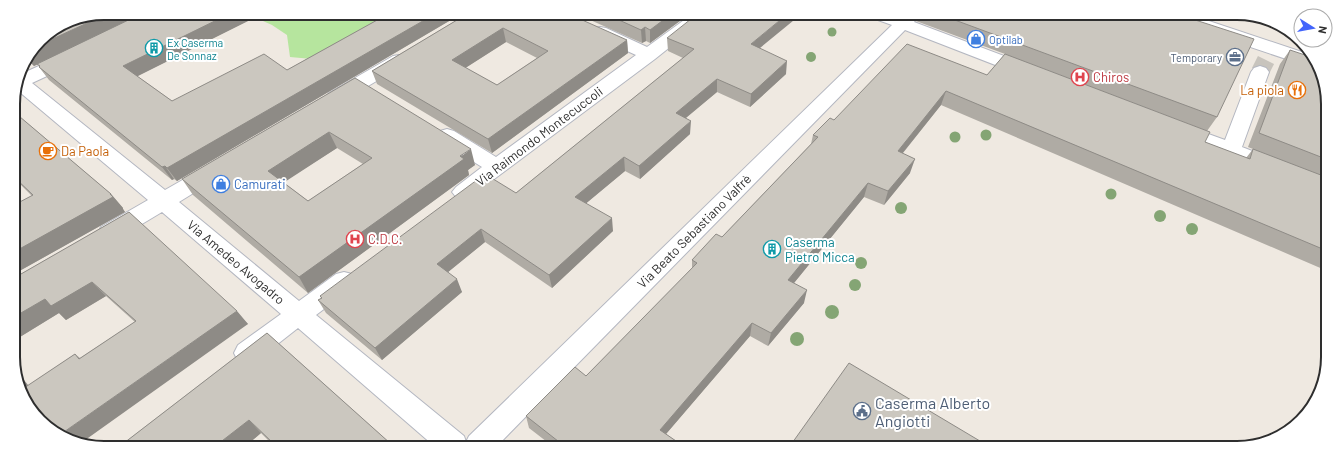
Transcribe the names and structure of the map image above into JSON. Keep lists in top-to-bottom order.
{
  "streets": {
    "street": ["Via Raimondo Montecuccoli", "Via Beato Sebastiano Valfrè", "Via Amedeo Avogadro"]
  },
  "places": {
    "shop": ["Optilab", "Camurati"],
    "building": ["Ex Caserma De Sonnaz", "Caserma Pietro Micca"],
    "office": ["Temporary"],
    "hospital": ["Chiros", "C.D.C."],
    "restaurant": ["La piola"],
    "cafe": ["Da Paola"],
    "public building": ["Caserma Alberto Angiotti"]
  },
  "north": "right"
}
